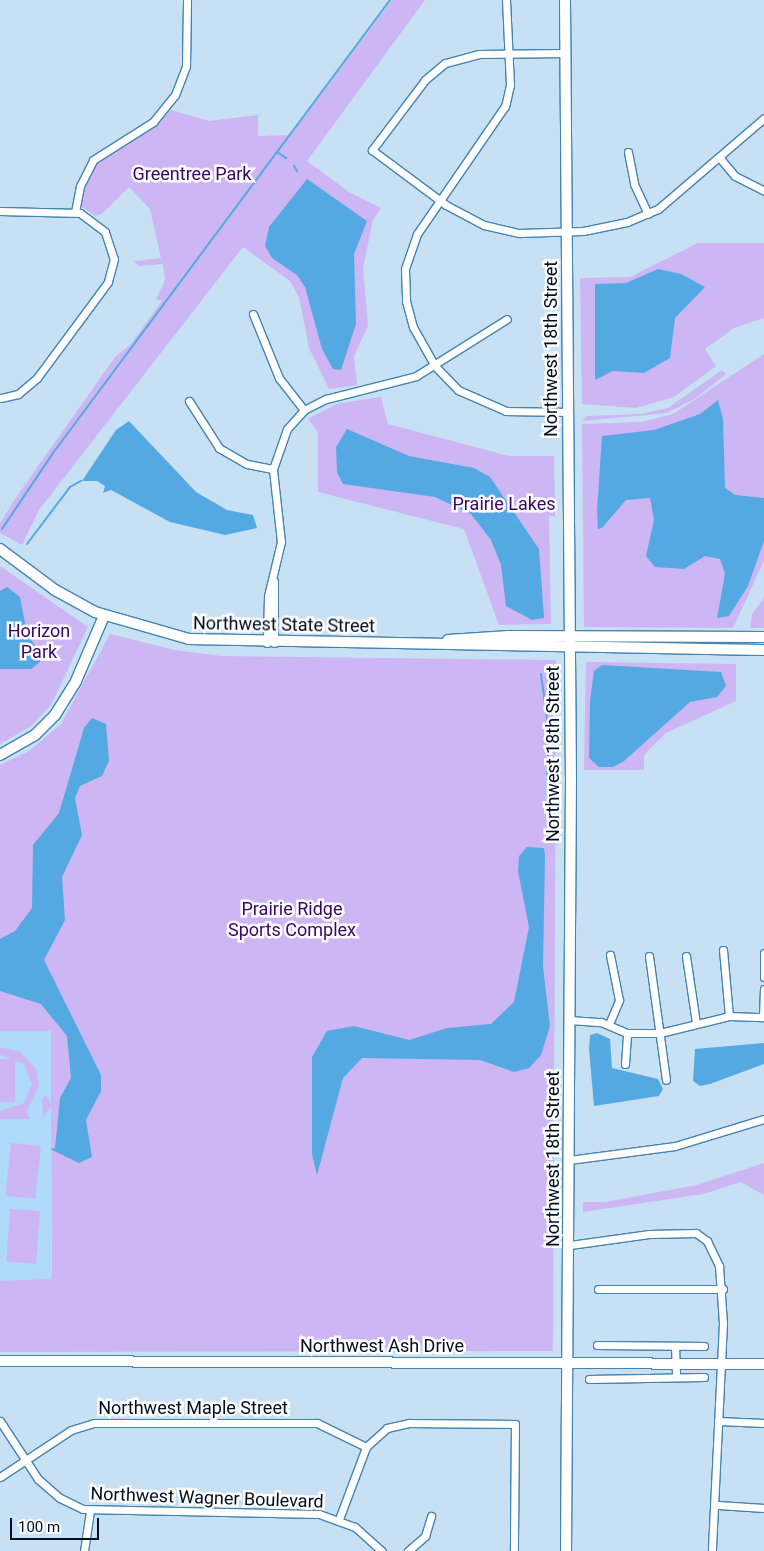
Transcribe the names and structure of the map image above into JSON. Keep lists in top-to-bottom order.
{
  "streets": {
    "main road": ["Northwest 18th Street", "Northwest State Street", "Northwest Ash Drive"],
    "street": ["Northwest Maple Street", "Northwest Wagner Boulevard"]
  },
  "crossings": [
    ["Northwest 18th Street", "Northwest State Street"],
    ["Northwest 18th Street", "Northwest Ash Drive"],
    ["Northwest Maple Street", "Northwest Wagner Boulevard"]
  ],
  "parks": [
    "Greentree Park",
    "Prairie Lakes",
    "Horizon Park",
    "Prairie Ridge Sports Complex"
  ],
  "scale_bar": "100 m"
}
